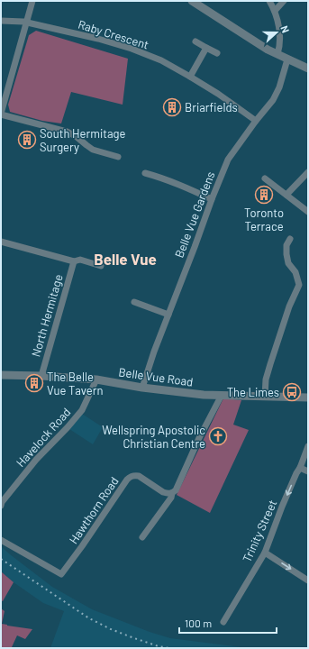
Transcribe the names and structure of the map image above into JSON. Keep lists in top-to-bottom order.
{
  "streets": {
    "street": [
      "Raby Crescent",
      "Belle Vue Gardens",
      "North Hermitage",
      "Belle Vue Road",
      "Havelock Road",
      "Hawthorn Road",
      "Trinity Street"
    ]
  },
  "crossings": [
    ["Raby Crescent", "Belle Vue Gardens"],
    ["Belle Vue Gardens", "Belle Vue Road"],
    ["North Hermitage", "Belle Vue Road"],
    ["Belle Vue Road", "Havelock Road"]
  ],
  "one_way": ["Trinity Street"],
  "districts": ["Belle Vue"],
  "places": {
    "building": [
      "Briarfields",
      "South Hermitage Surgery",
      "Toronto Terrace",
      "The Belle Vue Tavern"
    ],
    "bus stop": ["The Limes"],
    "church": ["Wellspring Apostolic Christian Centre"]
  },
  "scale_bar": "100 m",
  "north": "right"
}
